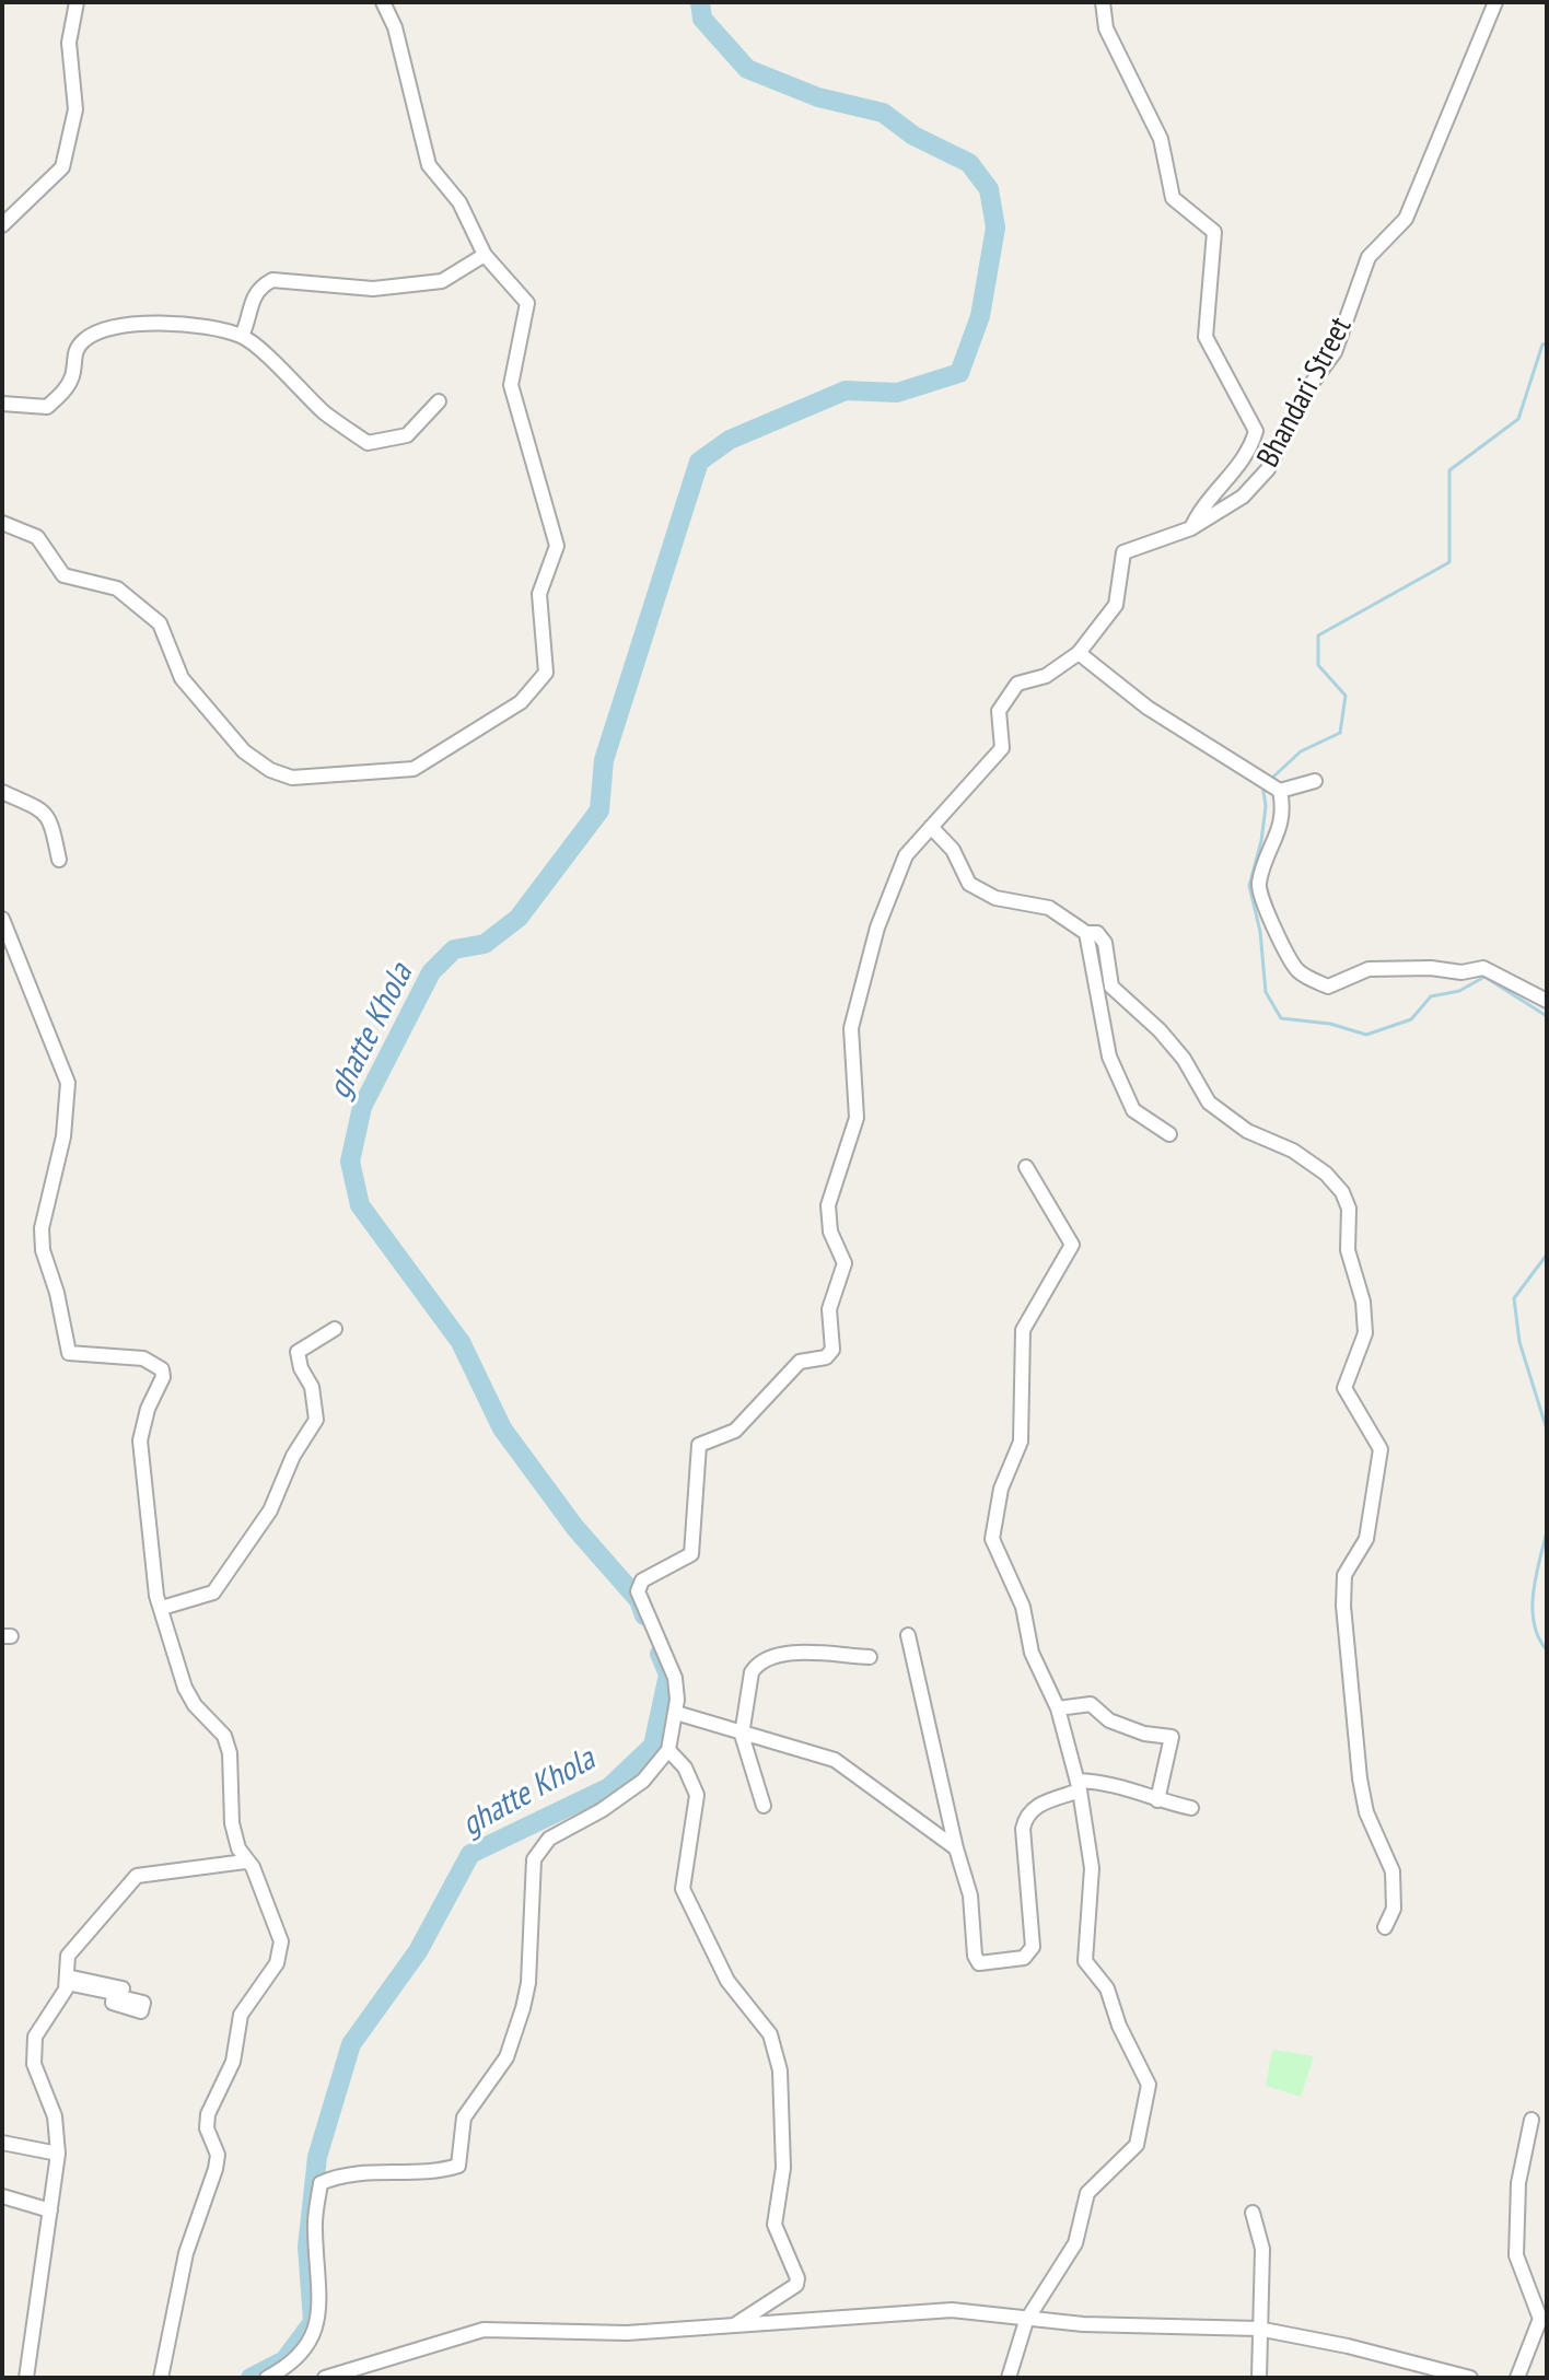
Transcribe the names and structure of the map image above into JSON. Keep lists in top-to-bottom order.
{
  "streets": {
    "street": ["Bhandari Street"]
  },
  "water": ["ghatte Khola"]
}
